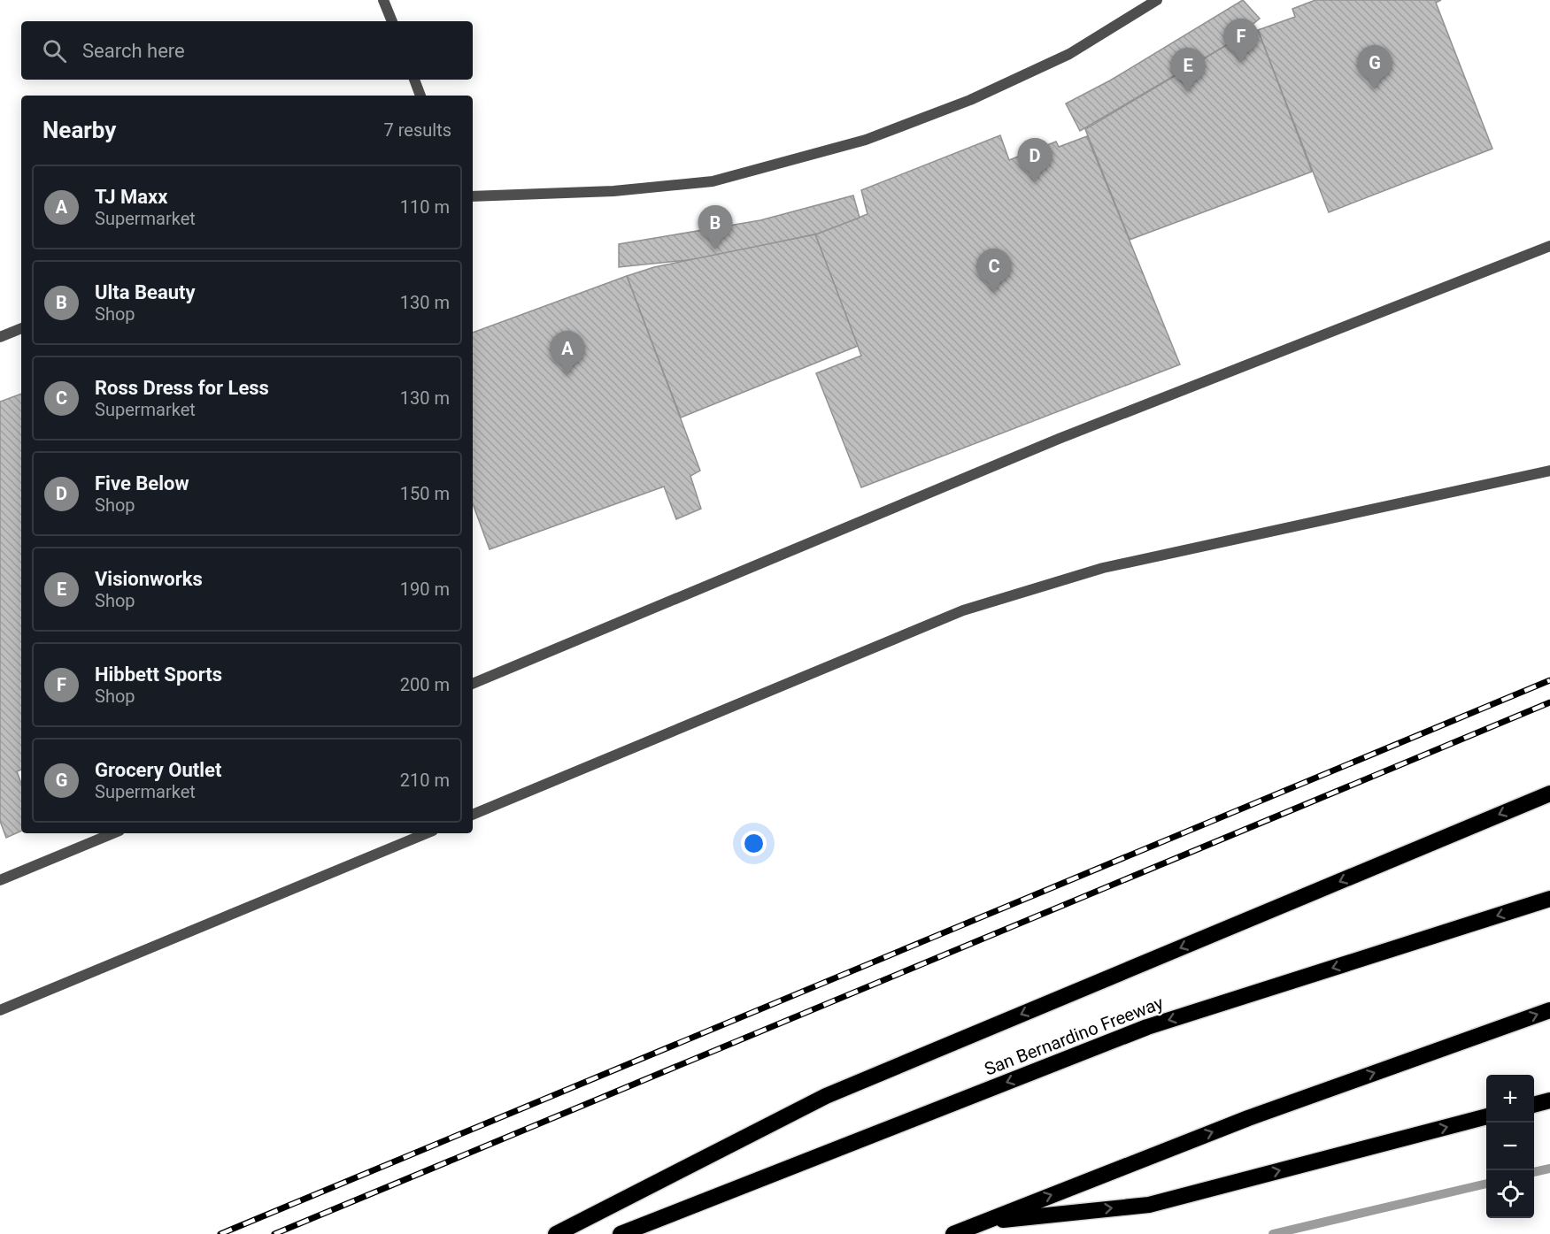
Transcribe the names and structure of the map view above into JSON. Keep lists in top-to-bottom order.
{
  "streets": {
    "highway": ["San Bernardino Freeway"]
  },
  "page": {
    "pins": [
      "F",
      "G",
      "E",
      "D",
      "B",
      "C",
      "A"
    ],
    "search": "Search here",
    "heading": ["Nearby", "7 results"],
    "list": [
      {
        "mark": "A",
        "name": "TJ Maxx",
        "note": "Supermarket",
        "value": "110 m"
      },
      {
        "mark": "B",
        "name": "Ulta Beauty",
        "note": "Shop",
        "value": "130 m"
      },
      {
        "mark": "C",
        "name": "Ross Dress for Less",
        "note": "Supermarket",
        "value": "130 m"
      },
      {
        "mark": "D",
        "name": "Five Below",
        "note": "Shop",
        "value": "150 m"
      },
      {
        "mark": "E",
        "name": "Visionworks",
        "note": "Shop",
        "value": "190 m"
      },
      {
        "mark": "F",
        "name": "Hibbett Sports",
        "note": "Shop",
        "value": "200 m"
      },
      {
        "mark": "G",
        "name": "Grocery Outlet",
        "note": "Supermarket",
        "value": "210 m"
      }
    ],
    "map_buttons": ["+", "−"]
  }
}
